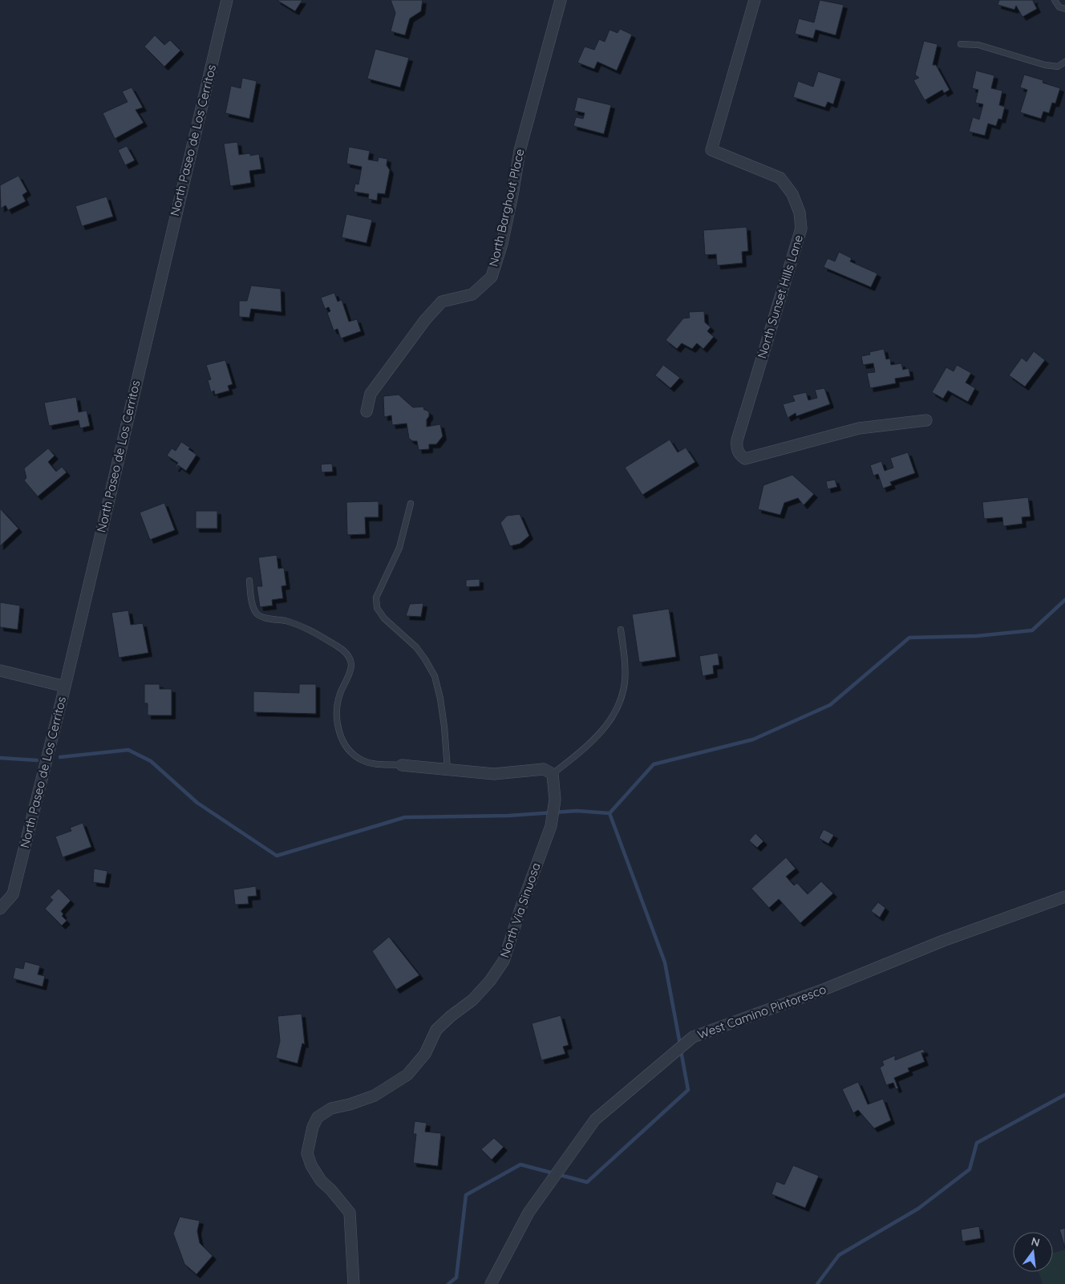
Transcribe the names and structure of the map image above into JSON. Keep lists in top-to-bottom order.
{
  "streets": {
    "street": [
      "North Paseo de Los Cerritos",
      "North Barghout Place",
      "North Sunset Hills Lane",
      "North Via Sinuosa",
      "West Camino Pintoresco"
    ]
  },
  "north": "top"
}
